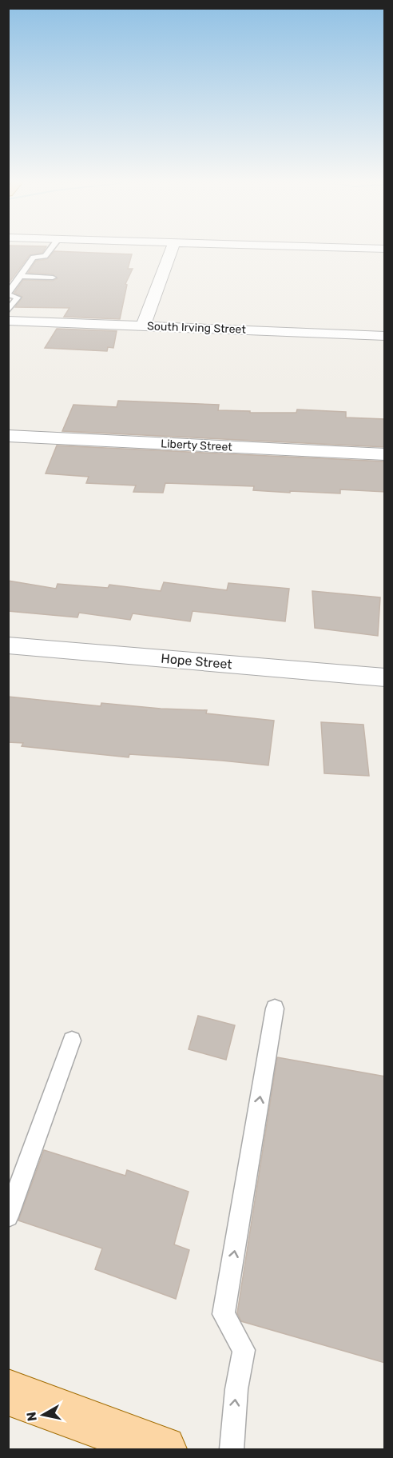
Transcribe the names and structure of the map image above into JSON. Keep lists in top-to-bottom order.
{
  "streets": {
    "street": ["South Irving Street", "Liberty Street", "Hope Street"]
  },
  "north": "left"
}
